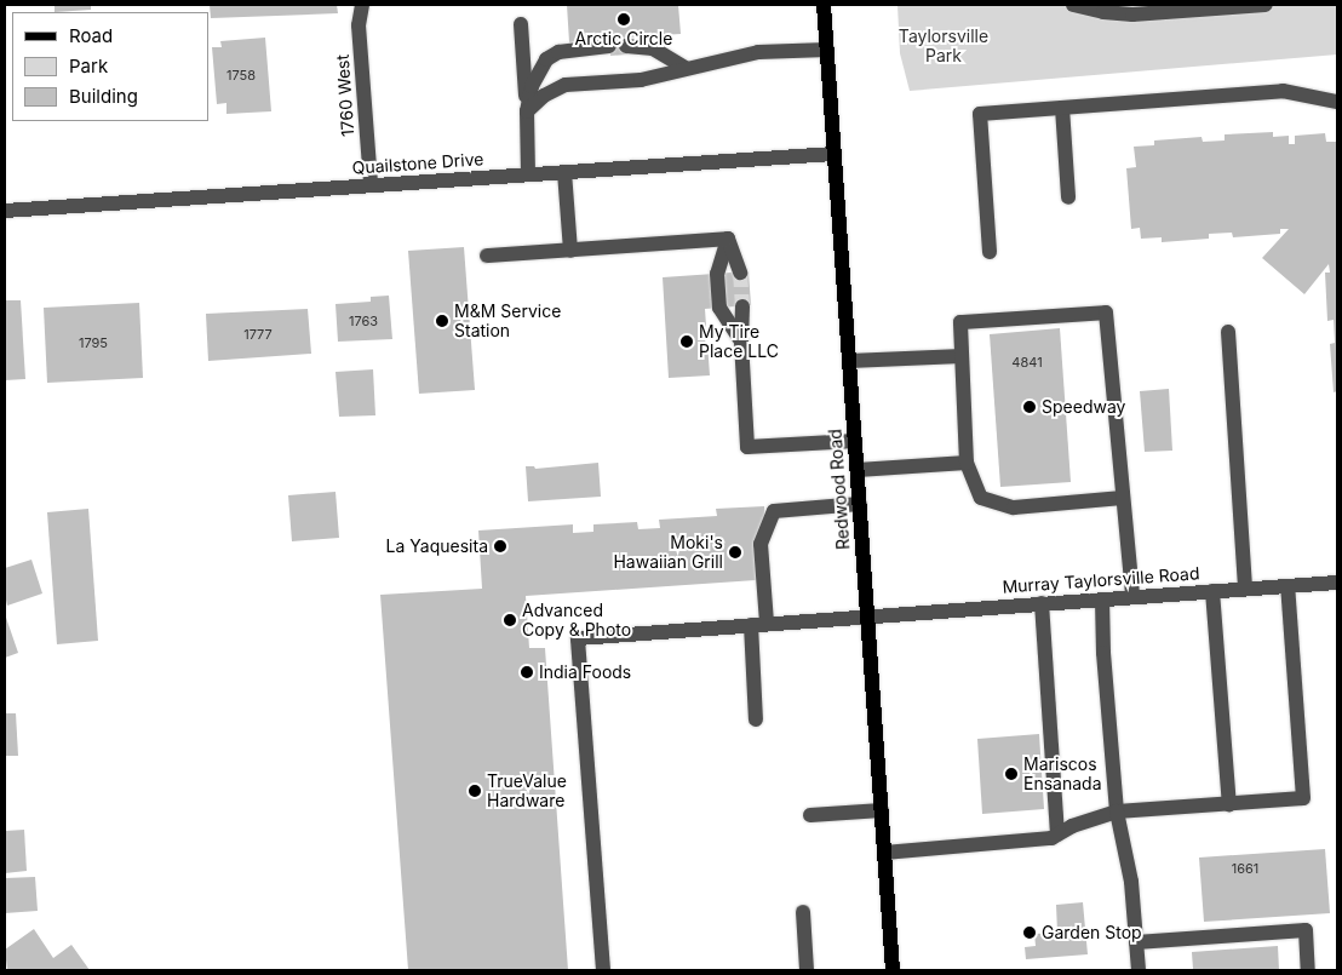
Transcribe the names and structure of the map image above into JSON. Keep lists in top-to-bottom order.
{
  "streets": {
    "main road": ["Redwood Road"],
    "street": ["1760 West", "Quailstone Drive", "Murray Taylorsville Road"]
  },
  "crossings": [
    ["1760 West", "Quailstone Drive"],
    ["Quailstone Drive", "Redwood Road"],
    ["Redwood Road", "Murray Taylorsville Road"]
  ],
  "parks": ["Taylorsville Park"],
  "places": [
    "Arctic Circle",
    "M&M Service Station",
    "My Tire Place LLC",
    "Speedway",
    "La Yaquesita",
    "Moki's Hawaiian Grill",
    "Advanced Copy & Photo",
    "India Foods",
    "Mariscos Ensanada",
    "TrueValue Hardware",
    "Garden Stop"
  ],
  "house_numbers": [
    "1758",
    "1763",
    "1777",
    "1795",
    "4841",
    "1661"
  ],
  "legend": ["Road", "Park", "Building"]
}
